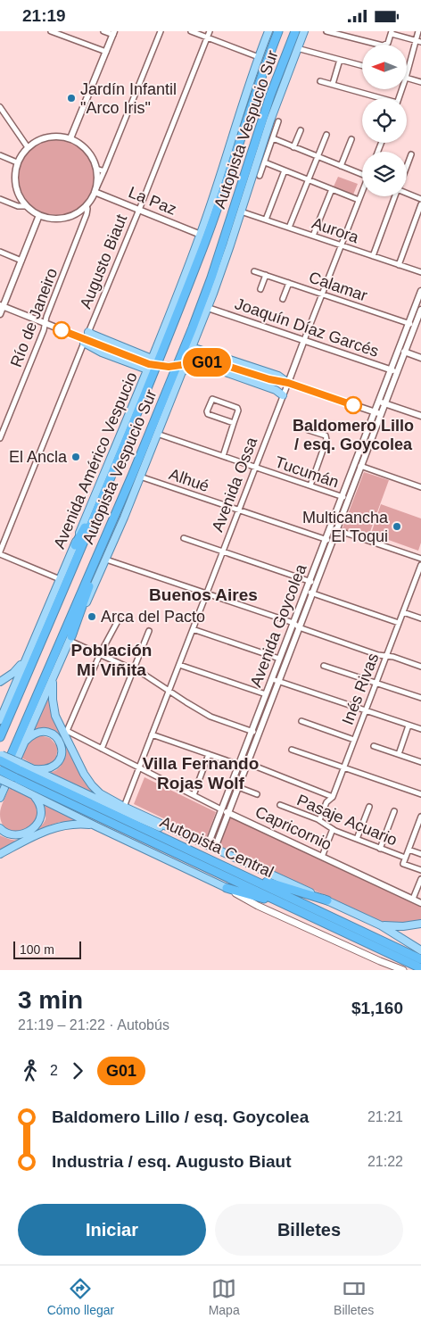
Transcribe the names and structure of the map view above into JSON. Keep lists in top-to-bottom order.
{
  "streets": {
    "highway": ["Autopista Vespucio Sur", "Autopista Central"],
    "main road": ["Avenida Américo Vespucio"],
    "street": [
      "La Paz",
      "Aurora",
      "Augusto Biaut",
      "Calamar",
      "Río de Janeiro",
      "Joaquín Díaz Garcés",
      "Tucumán",
      "Alhué",
      "Avenida Ossa",
      "Avenida Goycolea",
      "Inés Rivas",
      "Pasaje Acuario",
      "Capricornio"
    ]
  },
  "crossings": [
    ["La Paz", "Augusto Biaut"],
    ["La Paz", "Río de Janeiro"],
    ["La Paz", "Avenida Américo Vespucio"],
    ["Aurora", "Avenida Ossa"],
    ["Calamar", "Avenida Ossa"],
    ["Calamar", "Avenida Goycolea"],
    ["Joaquín Díaz Garcés", "Avenida Ossa"],
    ["Joaquín Díaz Garcés", "Avenida Goycolea"],
    ["Tucumán", "Avenida Ossa"],
    ["Tucumán", "Avenida Goycolea"],
    ["Alhué", "Avenida Ossa"],
    ["Alhué", "Avenida Goycolea"],
    ["Avenida Ossa", "Capricornio"],
    ["Avenida Goycolea", "Capricornio"],
    ["Inés Rivas", "Pasaje Acuario"]
  ],
  "districts": ["Buenos Aires", "Población Mi Viñita", "Villa Fernando Rojas Wolf"],
  "places": [
    "Jardín Infantil \"Arco Iris\"",
    "Baldomero Lillo / esq. Goycolea",
    "El Ancla",
    "Multicancha El Toqui",
    "Arca del Pacto"
  ],
  "lines": ["bus line G01"],
  "scale_bar": "100 m",
  "north": "left",
  "page": {
    "status": "21:19",
    "on_map": "G01",
    "scale": "100 m",
    "heading": ["3 min", "21:19 – 21:22 · Autobús", "$1,160"],
    "legs": ["2", "G01"],
    "list": [
      {
        "name": "Baldomero Lillo / esq. Goycolea",
        "value": "21:21"
      },
      {
        "name": "Industria / esq. Augusto Biaut",
        "value": "21:22"
      }
    ],
    "buttons": ["Iniciar", "Billetes"],
    "tabs": ["Cómo llegar", "Mapa", "Billetes"]
  }
}
